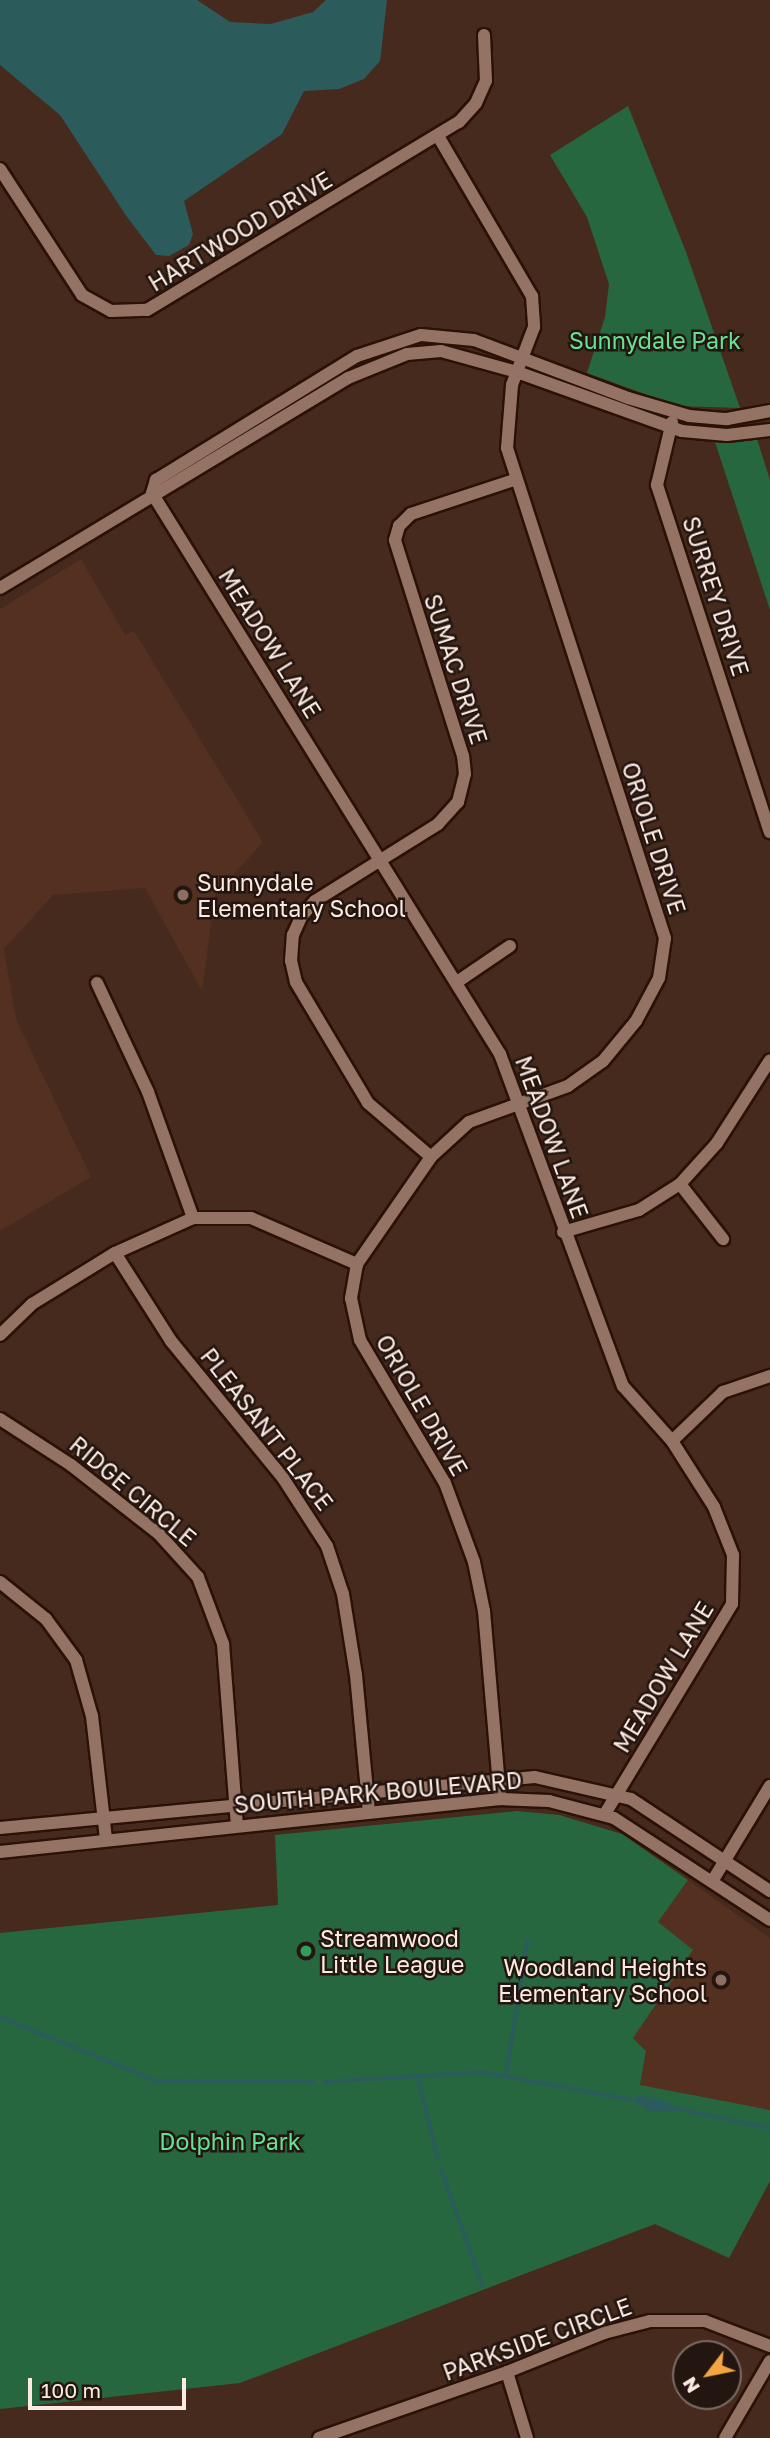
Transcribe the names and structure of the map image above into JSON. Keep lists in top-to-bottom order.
{
  "streets": {
    "street": [
      "HARTWOOD DRIVE",
      "SURREY DRIVE",
      "MEADOW LANE",
      "SUMAC DRIVE",
      "ORIOLE DRIVE",
      "PLEASANT PLACE",
      "RIDGE CIRCLE",
      "SOUTH PARK BOULEVARD",
      "PARKSIDE CIRCLE"
    ]
  },
  "crossings": [
    ["HARTWOOD DRIVE", "ORIOLE DRIVE"],
    ["MEADOW LANE", "SUMAC DRIVE"],
    ["MEADOW LANE", "ORIOLE DRIVE"],
    ["MEADOW LANE", "SOUTH PARK BOULEVARD"],
    ["SUMAC DRIVE", "ORIOLE DRIVE"],
    ["ORIOLE DRIVE", "SOUTH PARK BOULEVARD"],
    ["PLEASANT PLACE", "SOUTH PARK BOULEVARD"],
    ["RIDGE CIRCLE", "SOUTH PARK BOULEVARD"]
  ],
  "parks": ["Sunnydale Park", "Dolphin Park"],
  "places": ["Sunnydale Elementary School", "Streamwood Little League", "Woodland Heights Elementary School"],
  "scale_bar": "100 m",
  "north": "bottom left"
}
